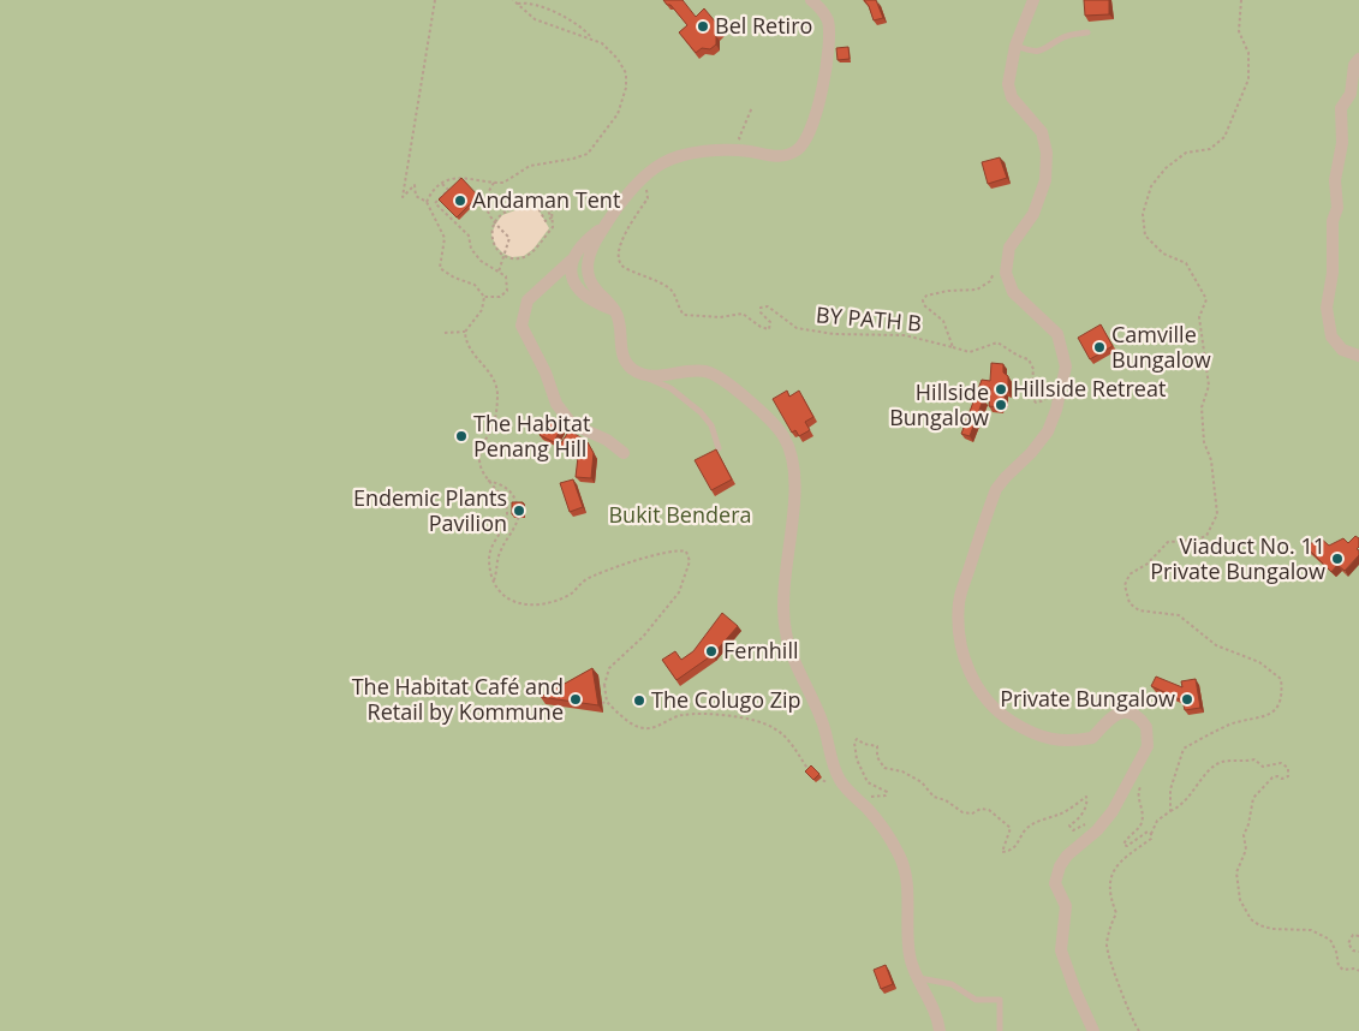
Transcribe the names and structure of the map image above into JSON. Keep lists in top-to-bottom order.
{
  "streets": {
    "path": ["BY PATH B"]
  },
  "parks": ["Bukit Bendera"],
  "places": [
    "Bel Retiro",
    "Andaman Tent",
    "Camville Bungalow",
    "Hillside Retreat",
    "Hillside Bungalow",
    "The Habitat Penang Hill",
    "Endemic Plants Pavilion",
    "Viaduct No. 11 Private Bungalow",
    "Fernhill",
    "The Habitat Café and Retail by Kommune",
    "Private Bungalow",
    "The Colugo Zip"
  ]
}
